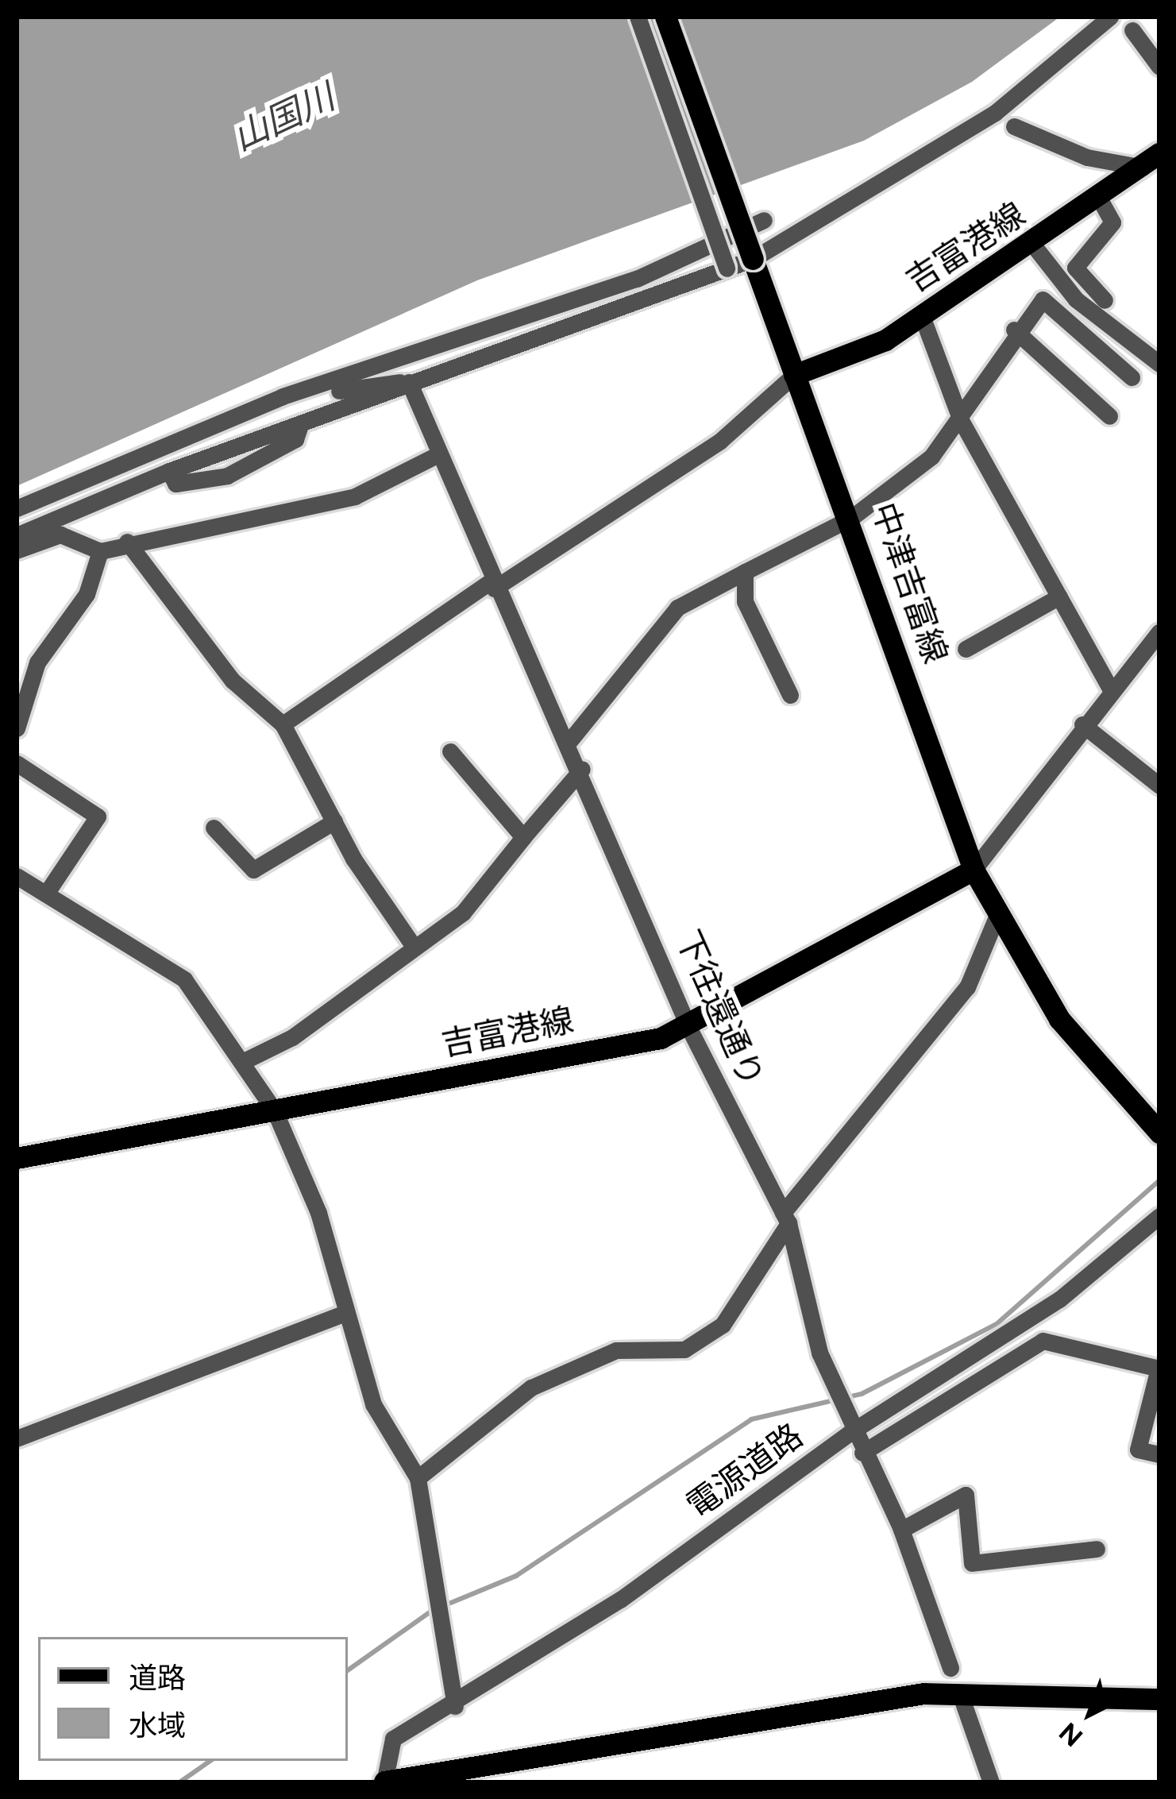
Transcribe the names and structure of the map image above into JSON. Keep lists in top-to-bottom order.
{
  "streets": {
    "main road": ["吉富港線", "中津吉富線"],
    "street": ["下往還通り", "電源道路"]
  },
  "crossings": [
    ["吉富港線", "中津吉富線"],
    ["吉富港線", "下往還通り"],
    ["下往還通り", "電源道路"]
  ],
  "water": ["山国川"],
  "legend": ["道路", "水域"],
  "north": "bottom left"
}
